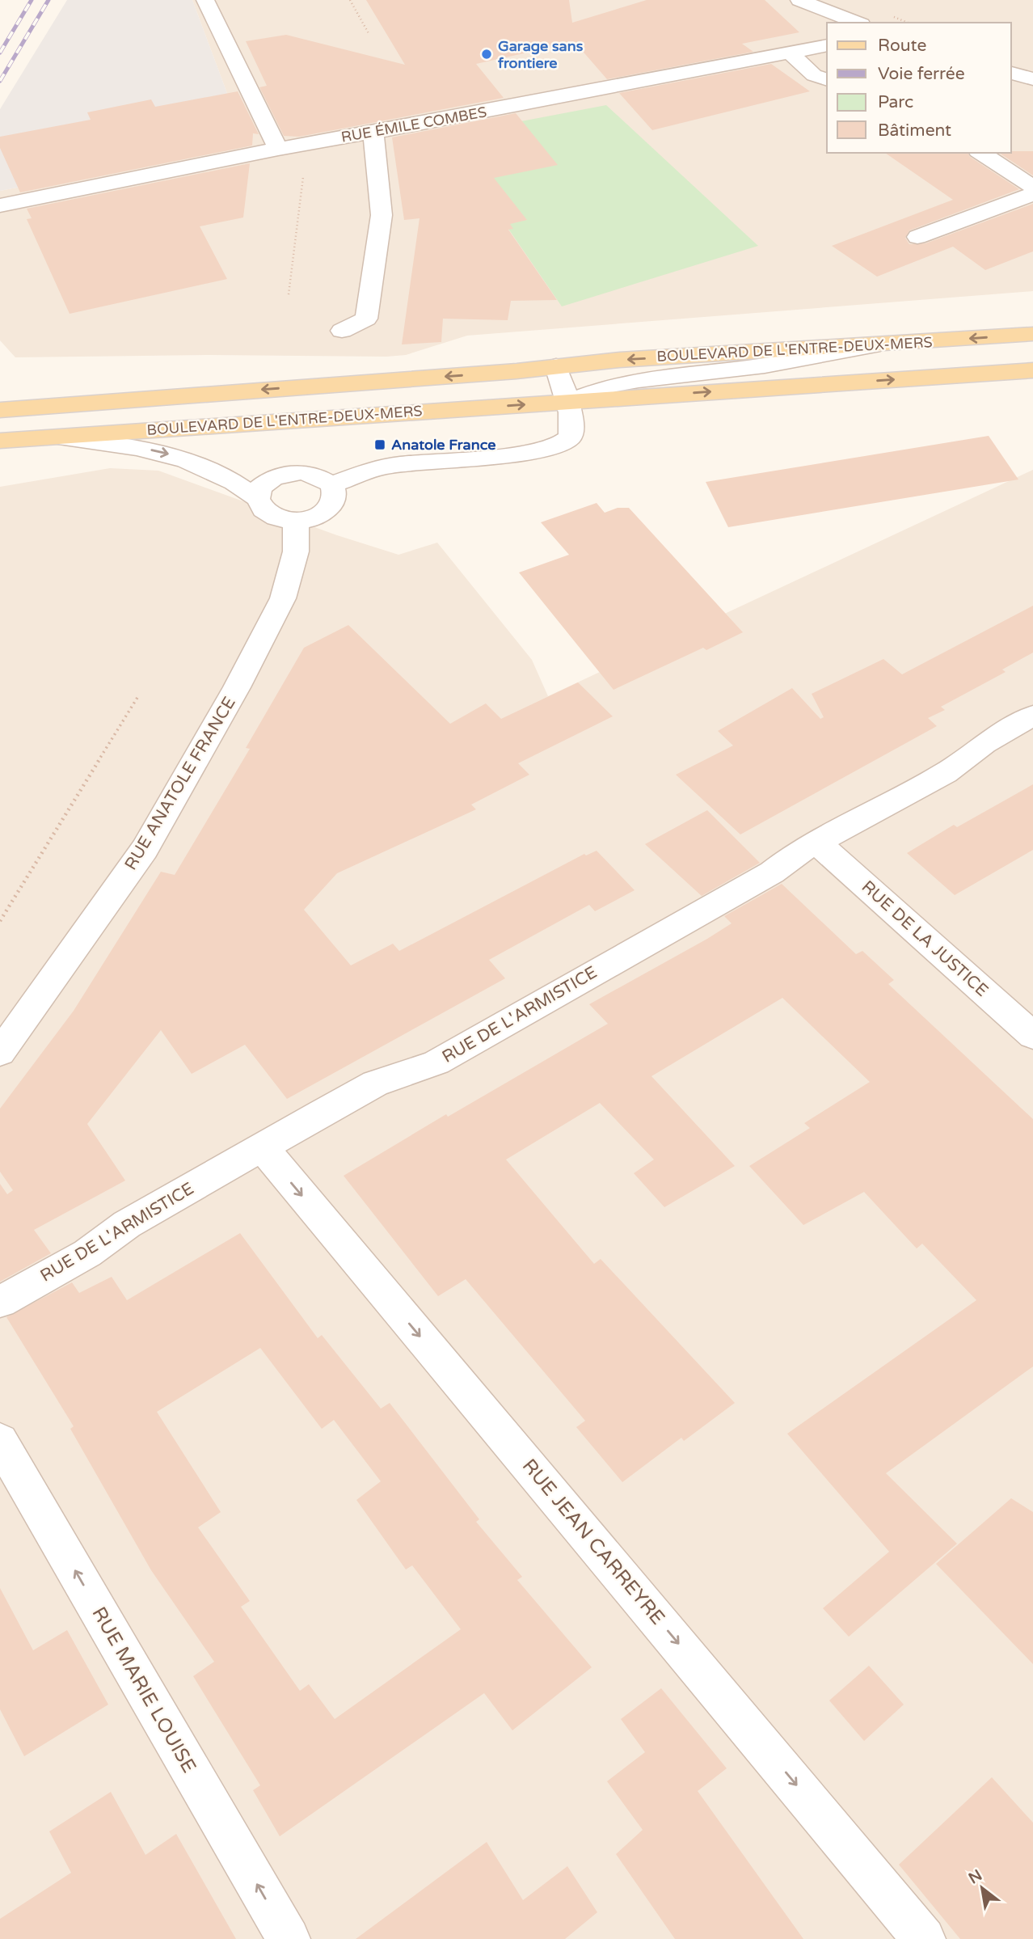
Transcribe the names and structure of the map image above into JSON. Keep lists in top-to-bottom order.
{
  "streets": {
    "main road": ["BOULEVARD DE L'ENTRE-DEUX-MERS"],
    "street": [
      "RUE ÉMILE COMBES",
      "RUE ANATOLE FRANCE",
      "RUE DE LA JUSTICE",
      "RUE DE L'ARMISTICE",
      "RUE JEAN CARREYRE",
      "RUE MARIE LOUISE"
    ]
  },
  "crossings": [
    ["RUE DE LA JUSTICE", "RUE DE L'ARMISTICE"],
    ["RUE DE L'ARMISTICE", "RUE JEAN CARREYRE"]
  ],
  "one_way": ["RUE JEAN CARREYRE", "RUE MARIE LOUISE"],
  "places": {
    "other": ["Garage sans frontiere"],
    "transit": ["Anatole France"]
  },
  "legend": [
    "Route",
    "Voie ferrée",
    "Parc",
    "Bâtiment"
  ],
  "north": "top left"
}
